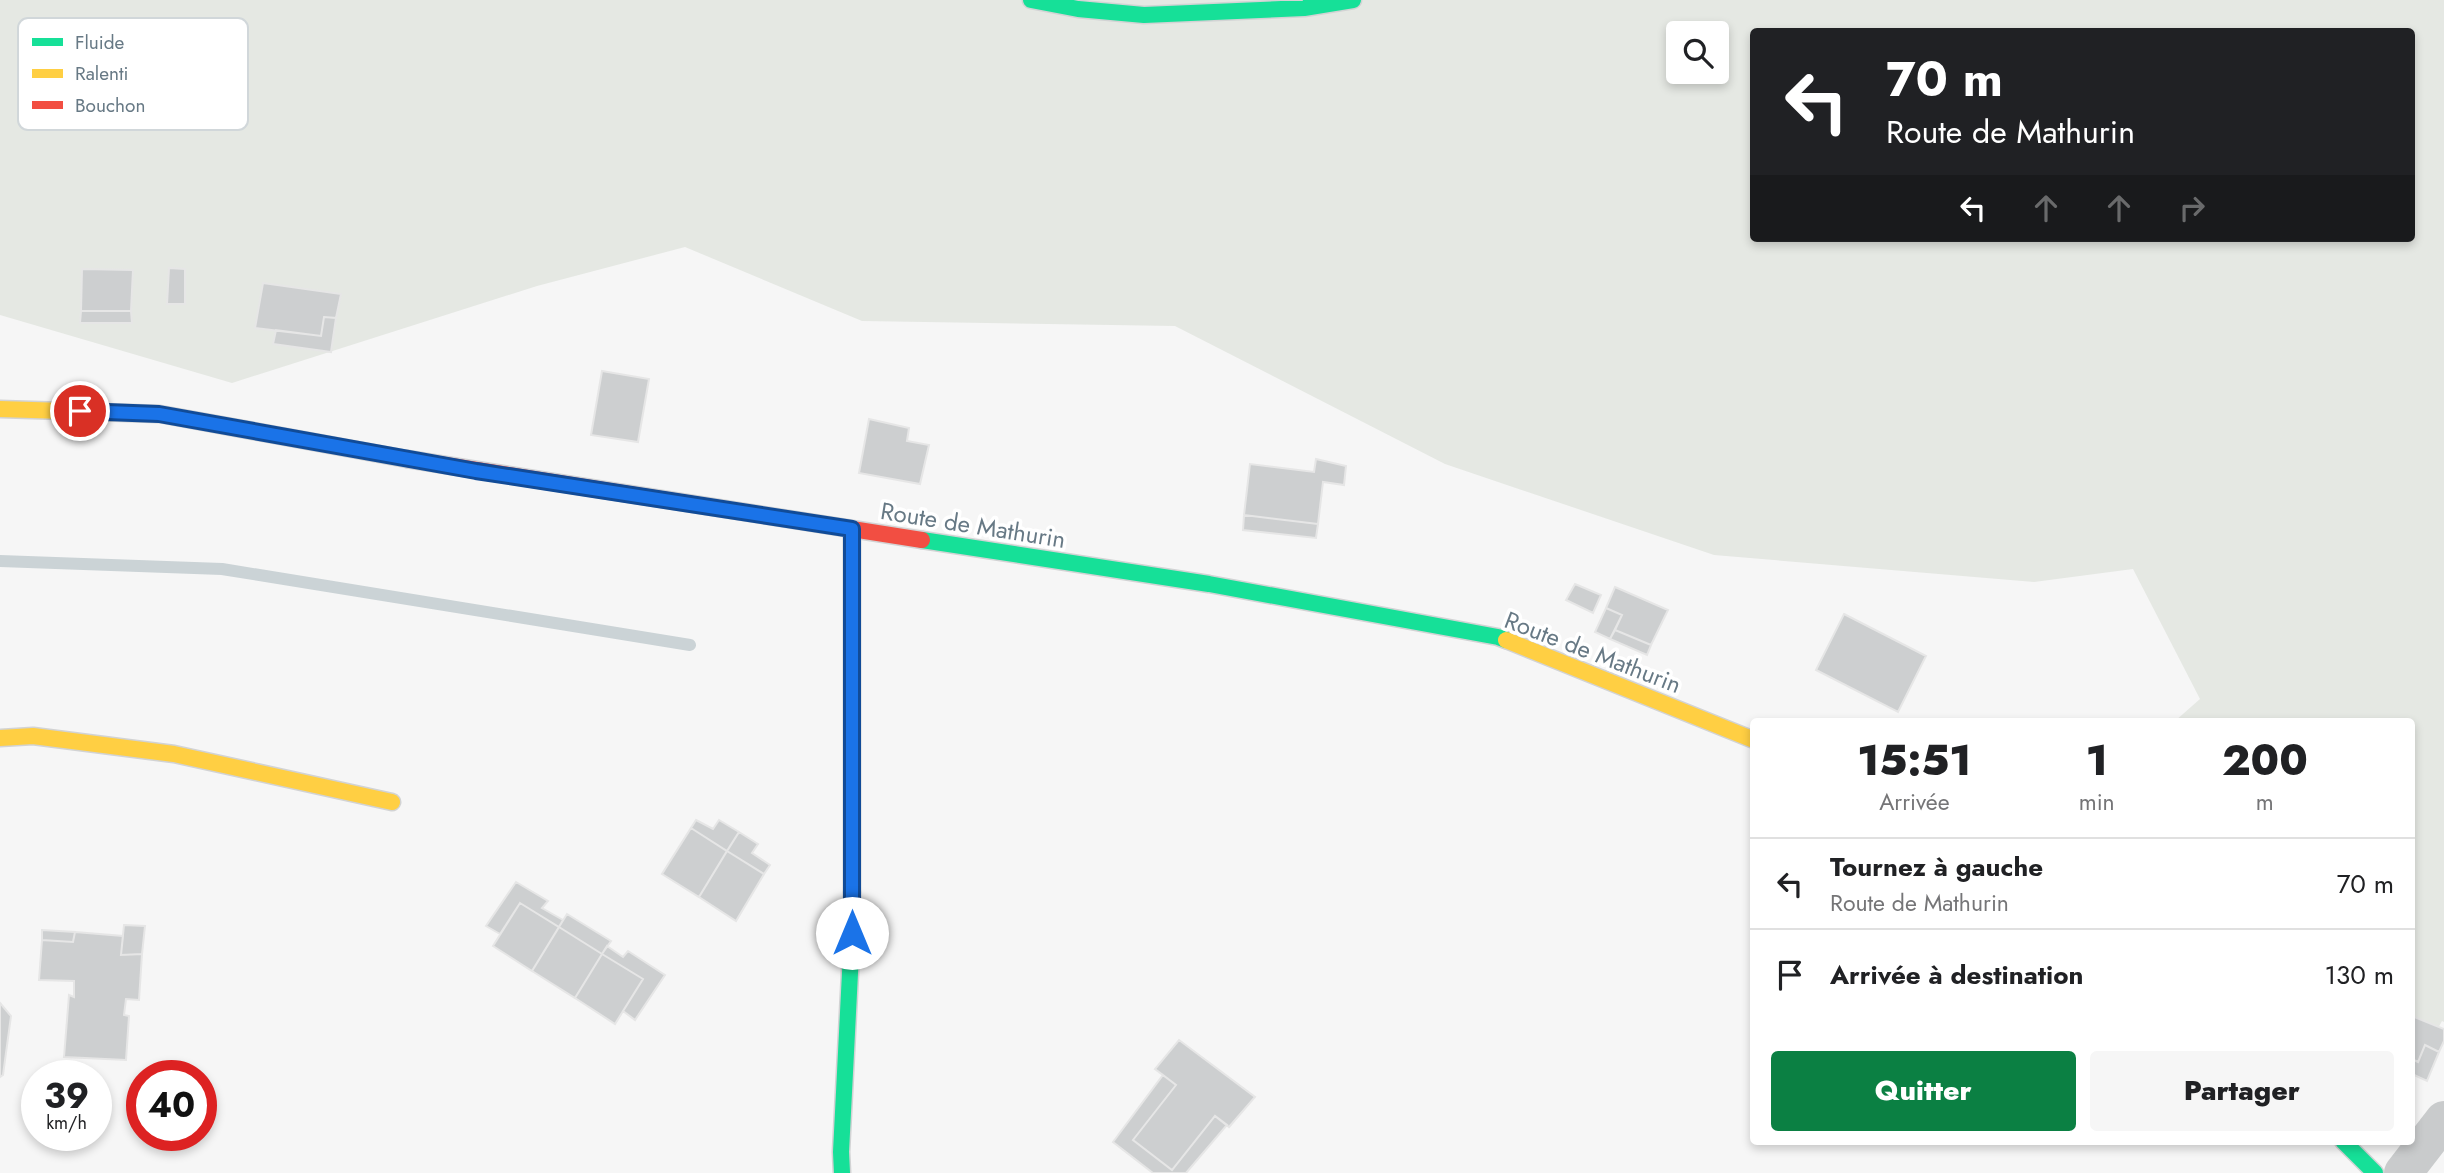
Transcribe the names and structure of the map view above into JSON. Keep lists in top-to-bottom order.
{
  "streets": {
    "street": ["Route de Mathurin"]
  },
  "legend": ["Fluide", "Ralenti", "Bouchon"],
  "page": {
    "turn": ["70 m", "Route de Mathurin"],
    "eta": [
      "15:51",
      "Arrivée",
      "1",
      "min",
      "200",
      "m"
    ],
    "list": [
      {
        "name": "Tournez à gauche",
        "note": "Route de Mathurin",
        "value": "70 m"
      },
      {
        "name": "Arrivée à destination",
        "value": "130 m"
      }
    ],
    "buttons": ["Quitter", "Partager"],
    "speed": "39 km/h",
    "limit": "40"
  }
}
